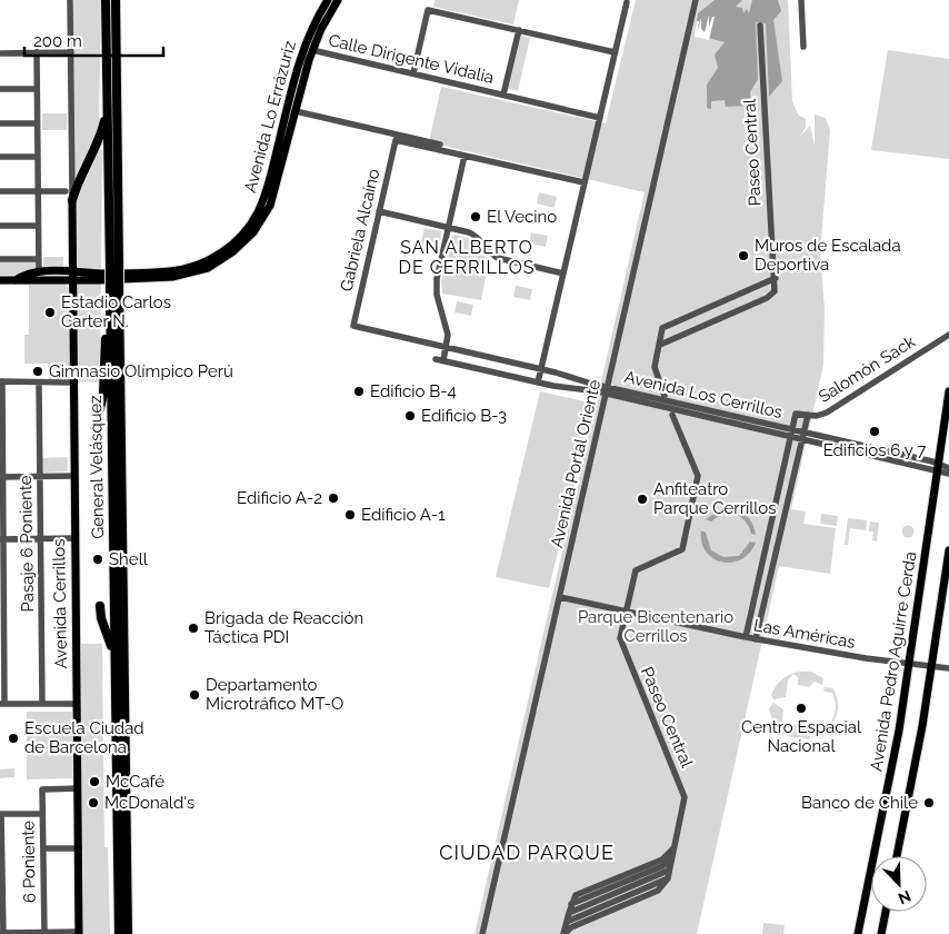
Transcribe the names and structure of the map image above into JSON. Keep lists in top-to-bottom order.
{
  "streets": {
    "highway": ["General Velásquez"],
    "main road": ["Avenida Lo Errázuriz", "Avenida Cerrillos", "Avenida Pedro Aguirre Cerda"],
    "street": [
      "Calle Dirigente Vidalia",
      "Paseo Central",
      "Gabriela Alcaíno",
      "Salomón Sack",
      "Avenida Los Cerrillos",
      "Avenida Portal Oriente",
      "Pasaje 6 Poniente",
      "Las Américas",
      "6 Poniente"
    ]
  },
  "crossings": [
    ["Calle Dirigente Vidalia", "Avenida Lo Errázuriz"],
    ["Avenida Lo Errázuriz", "Avenida Cerrillos"],
    ["Paseo Central", "Las Américas"],
    ["Gabriela Alcaíno", "Avenida Los Cerrillos"],
    ["Salomón Sack", "Avenida Los Cerrillos"],
    ["Avenida Los Cerrillos", "Avenida Portal Oriente"],
    ["Avenida Los Cerrillos", "Avenida Pedro Aguirre Cerda"],
    ["Avenida Portal Oriente", "Las Américas"],
    ["Avenida Cerrillos", "6 Poniente"],
    ["Las Américas", "Avenida Pedro Aguirre Cerda"]
  ],
  "districts": ["SAN ALBERTO DE CERRILLOS", "CIUDAD PARQUE"],
  "parks": ["Parque Bicentenario Cerrillos"],
  "places": [
    "El Vecino",
    "Muros de Escalada Deportiva",
    "Estadio Carlos Carter N.",
    "Gimnasio Olímpico Perú",
    "Edificio B-4",
    "Edificio B-3",
    "Edificios 6 y 7",
    "Edificio A-2",
    "Anfiteatro Parque Cerrillos",
    "Edificio A-1",
    "Shell",
    "Brigada de Reacción Táctica PDI",
    "Departamento Microtráfico MT-O",
    "Centro Espacial Nacional",
    "Escuela Ciudad de Barcelona",
    "McCafé",
    "McDonald's",
    "Banco de Chile"
  ],
  "scale_bar": "200 m",
  "north": "bottom right"
}
